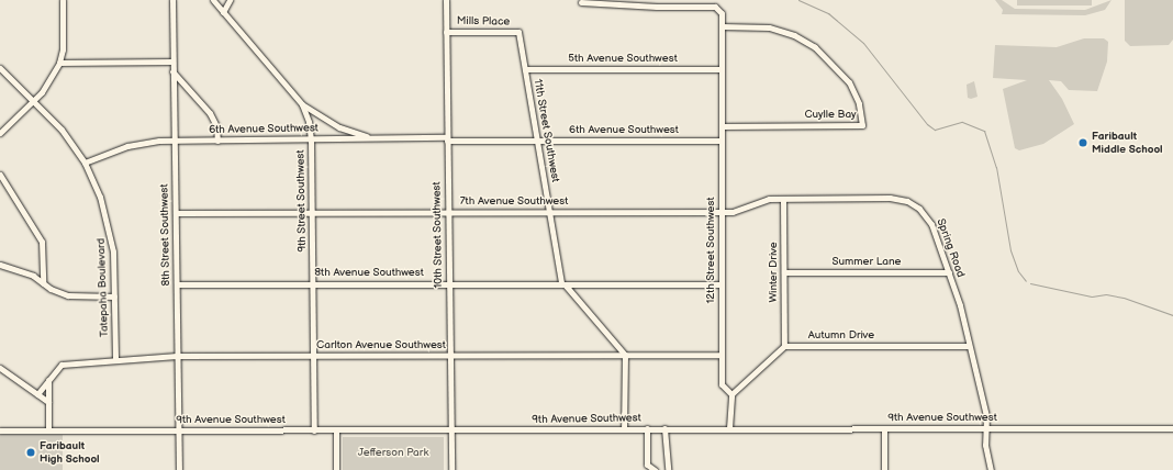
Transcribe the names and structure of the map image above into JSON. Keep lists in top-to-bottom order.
{
  "streets": {
    "street": [
      "Mills Place",
      "5th Avenue Southwest",
      "Cuylle Bay",
      "6th Avenue Southwest",
      "11th Street Southwest",
      "9th Street Southwest",
      "7th Avenue Southwest",
      "8th Street Southwest",
      "10th Street Southwest",
      "Spring Road",
      "12th Street Southwest",
      "Summer Lane",
      "Winter Drive",
      "8th Avenue Southwest",
      "Tatepaha Boulevard",
      "Autumn Drive",
      "Carlton Avenue Southwest",
      "9th Avenue Southwest"
    ]
  },
  "crossings": [
    ["Mills Place", "11th Street Southwest"],
    ["Mills Place", "10th Street Southwest"],
    ["5th Avenue Southwest", "11th Street Southwest"],
    ["5th Avenue Southwest", "12th Street Southwest"],
    ["Cuylle Bay", "12th Street Southwest"],
    ["6th Avenue Southwest", "11th Street Southwest"],
    ["6th Avenue Southwest", "9th Street Southwest"],
    ["6th Avenue Southwest", "8th Street Southwest"],
    ["6th Avenue Southwest", "10th Street Southwest"],
    ["6th Avenue Southwest", "12th Street Southwest"],
    ["6th Avenue Southwest", "Tatepaha Boulevard"],
    ["11th Street Southwest", "7th Avenue Southwest"],
    ["11th Street Southwest", "8th Avenue Southwest"],
    ["9th Street Southwest", "7th Avenue Southwest"],
    ["9th Street Southwest", "8th Avenue Southwest"],
    ["9th Street Southwest", "Carlton Avenue Southwest"],
    ["9th Street Southwest", "9th Avenue Southwest"],
    ["7th Avenue Southwest", "8th Street Southwest"],
    ["7th Avenue Southwest", "10th Street Southwest"],
    ["7th Avenue Southwest", "Spring Road"],
    ["7th Avenue Southwest", "12th Street Southwest"],
    ["8th Street Southwest", "8th Avenue Southwest"],
    ["8th Street Southwest", "Carlton Avenue Southwest"],
    ["8th Street Southwest", "9th Avenue Southwest"],
    ["10th Street Southwest", "8th Avenue Southwest"],
    ["10th Street Southwest", "Carlton Avenue Southwest"],
    ["10th Street Southwest", "9th Avenue Southwest"],
    ["Spring Road", "12th Street Southwest"],
    ["Spring Road", "Summer Lane"],
    ["Spring Road", "Winter Drive"],
    ["Spring Road", "Autumn Drive"],
    ["Spring Road", "9th Avenue Southwest"],
    ["12th Street Southwest", "8th Avenue Southwest"],
    ["12th Street Southwest", "Carlton Avenue Southwest"],
    ["Summer Lane", "Winter Drive"],
    ["Winter Drive", "Autumn Drive"],
    ["Tatepaha Boulevard", "Carlton Avenue Southwest"]
  ],
  "parks": ["Jefferson Park"],
  "places": ["Faribault Middle School", "Faribault High School"]
}
